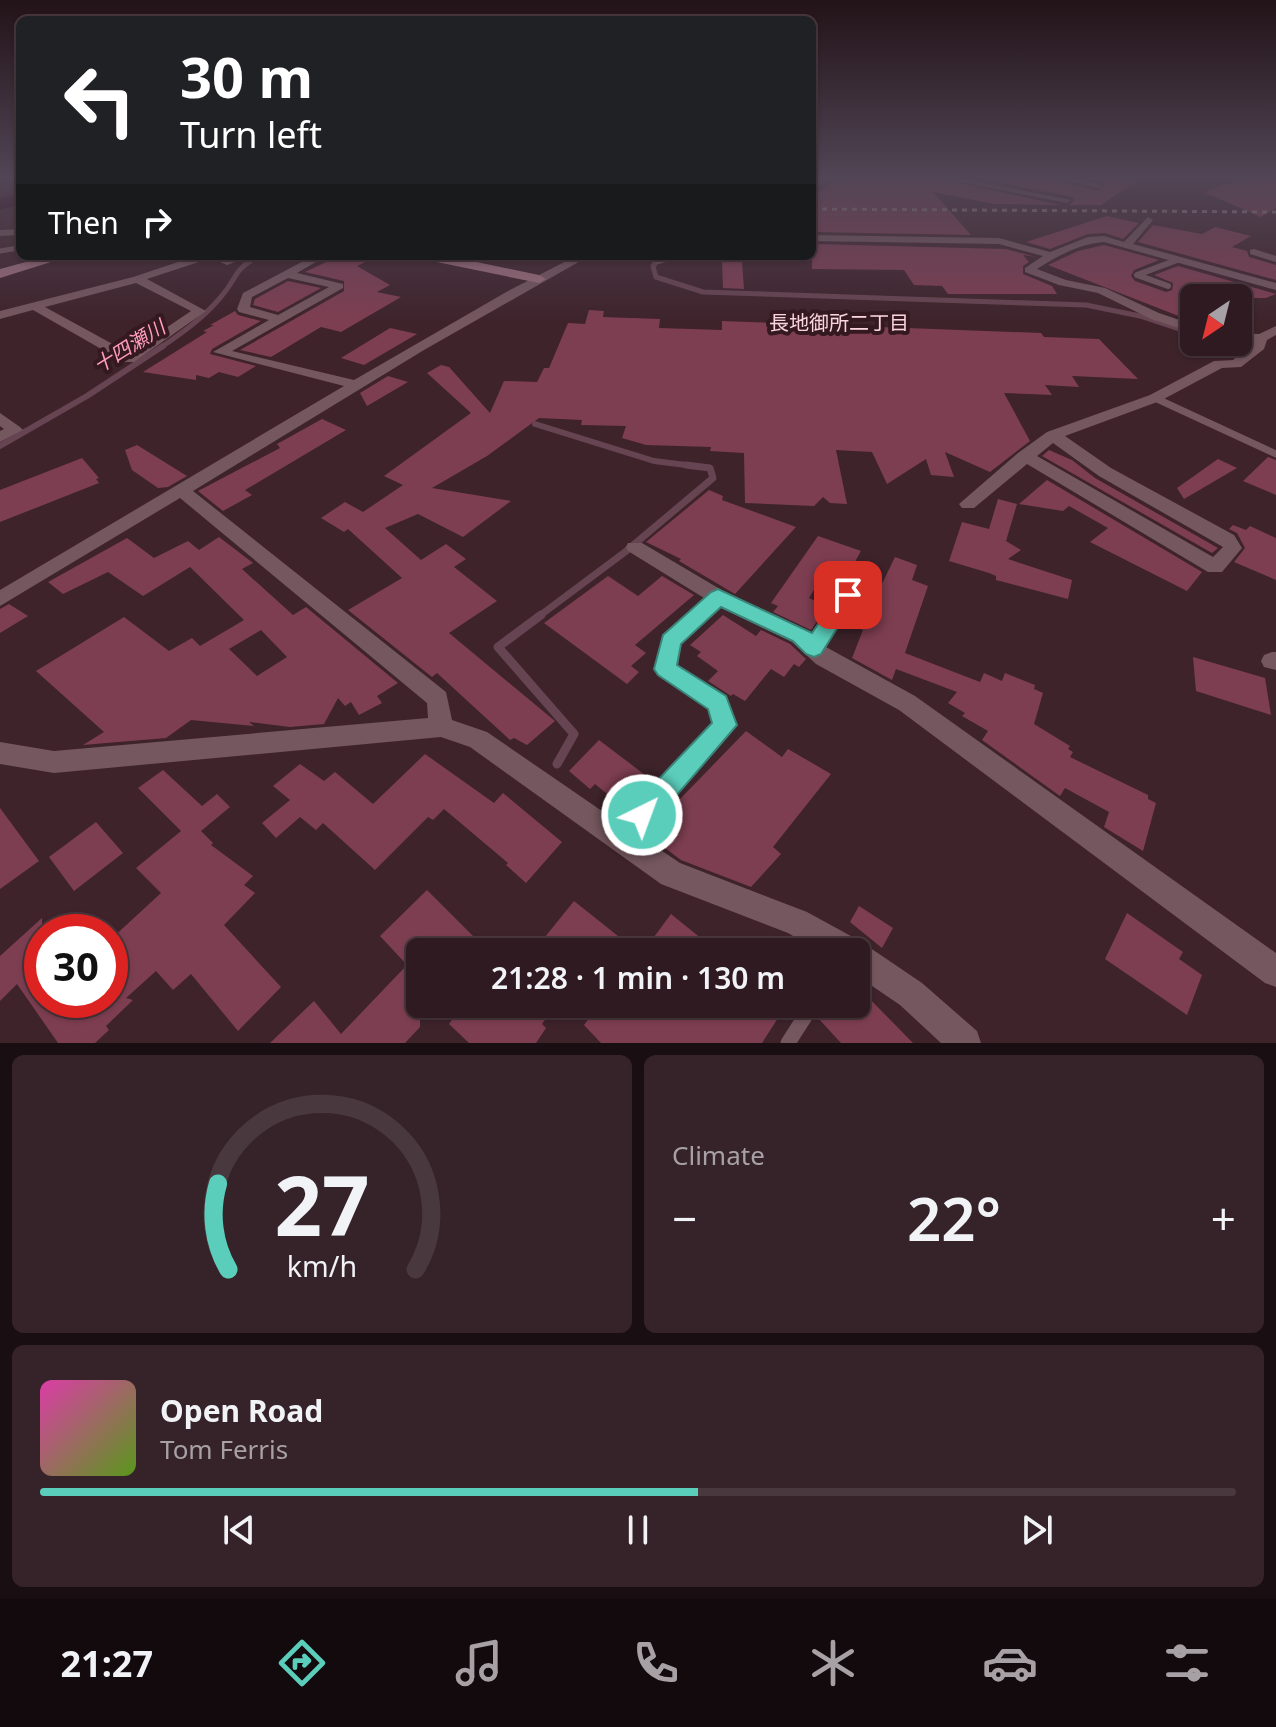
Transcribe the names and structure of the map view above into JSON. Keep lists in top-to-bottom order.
{
  "districts": ["長地御所二丁目"],
  "water": ["十四瀬川"],
  "north": "bottom left",
  "page": {
    "turn": ["30 m", "Turn left"],
    "then": "Then",
    "limit": "30",
    "trip": "21:28 · 1 min · 130 m",
    "tile": "Climate",
    "heat": ["−", "22°", "+"],
    "song": ["Open Road", "Tom Ferris"],
    "tabs": "21:27",
    "gauge": ["27", "km/h"]
  }
}
